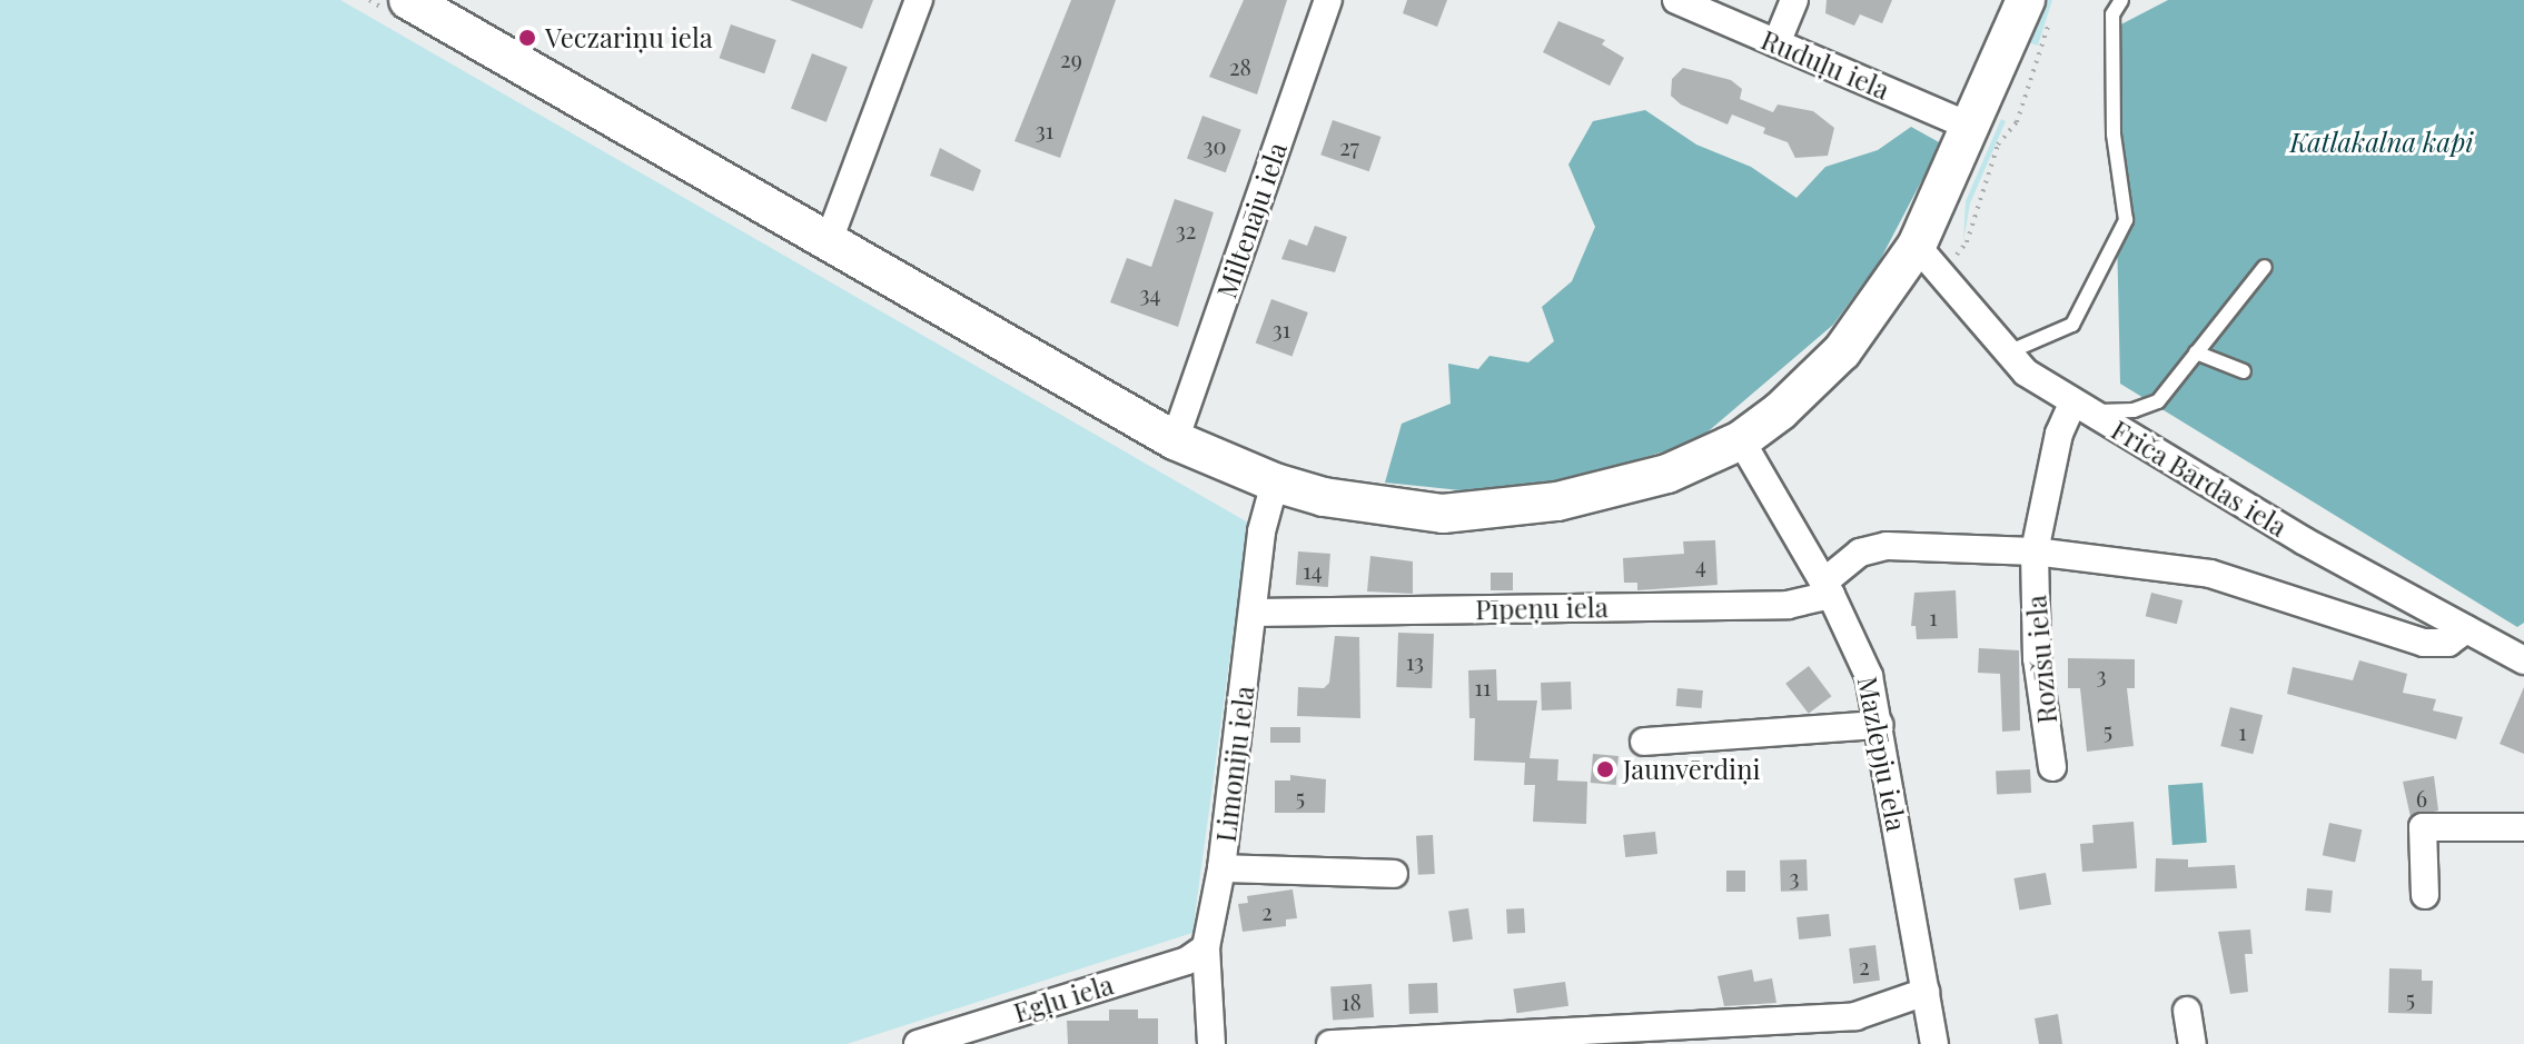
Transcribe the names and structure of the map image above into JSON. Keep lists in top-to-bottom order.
{
  "streets": {
    "street": [
      "Ruduļu iela",
      "Miltenāju iela",
      "Friča Bārdas iela",
      "Pīpeņu iela",
      "Rozīšu iela",
      "Mazlēpju iela",
      "Limoniju iela",
      "Egļu iela"
    ]
  },
  "crossings": [
    ["Friča Bārdas iela", "Rozīšu iela"],
    ["Pīpeņu iela", "Mazlēpju iela"],
    ["Pīpeņu iela", "Limoniju iela"],
    ["Limoniju iela", "Egļu iela"]
  ],
  "parks": ["Katlakalna kapi"],
  "places": ["Veczariņu iela", "Jaunvērdiņi"],
  "house_numbers": [
    "29",
    "28",
    "31",
    "30",
    "27",
    "32",
    "34",
    "31",
    "4",
    "14",
    "1",
    "13",
    "3",
    "11",
    "5",
    "1",
    "5",
    "6",
    "3",
    "2",
    "2",
    "5",
    "18"
  ]
}
